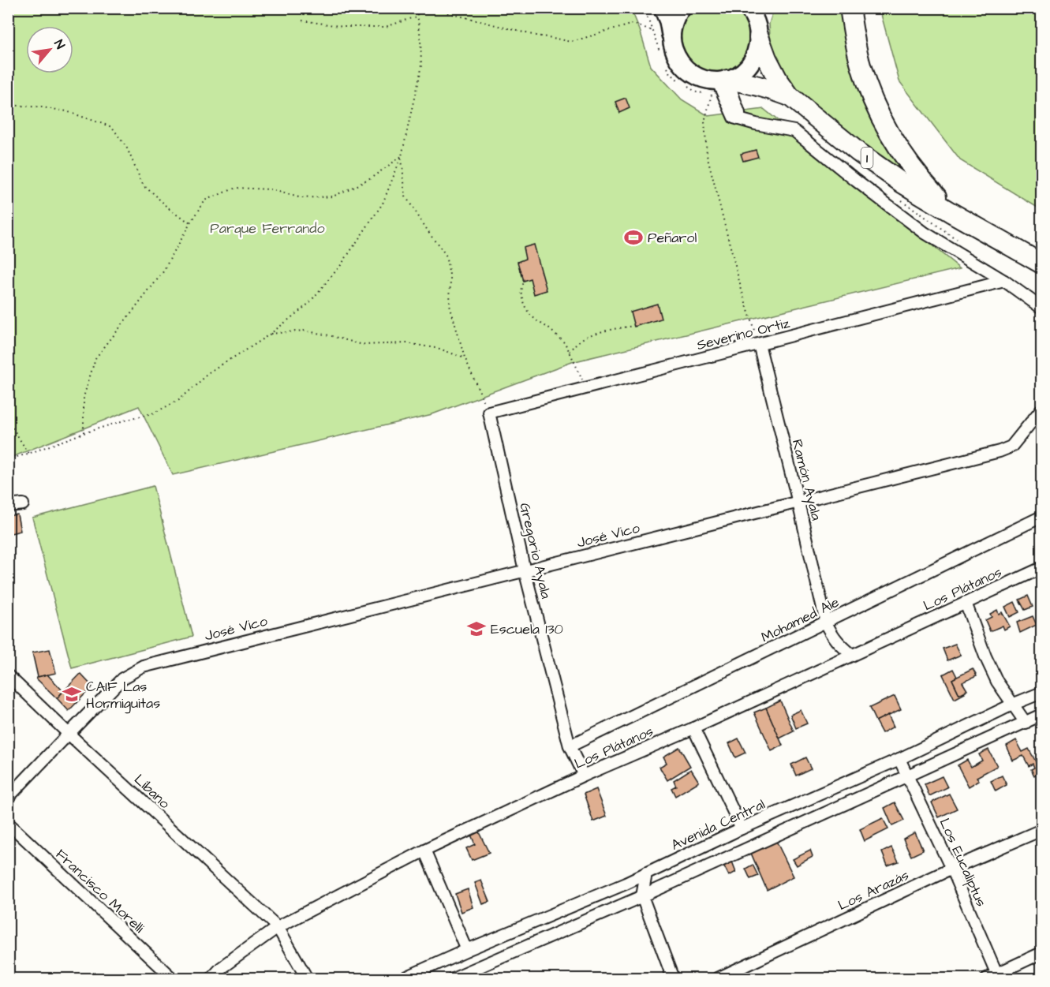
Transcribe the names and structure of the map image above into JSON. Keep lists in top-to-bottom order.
{
  "streets": {
    "highway": ["1"],
    "street": [
      "Severino Ortiz",
      "Ramón Ayala",
      "José Vico",
      "Gregorio Ayala",
      "Los Plátanos",
      "Mohamed Ale",
      "Líbano",
      "Avenida Central",
      "Los Eucaliptus",
      "Los Arazás",
      "Francisco Morelli"
    ]
  },
  "crossings": [
    ["Severino Ortiz", "Ramón Ayala"],
    ["Severino Ortiz", "Gregorio Ayala"],
    ["Ramón Ayala", "José Vico"],
    ["Ramón Ayala", "Los Plátanos"],
    ["Ramón Ayala", "Mohamed Ale"],
    ["José Vico", "Gregorio Ayala"],
    ["José Vico", "Líbano"],
    ["Gregorio Ayala", "Los Plátanos"],
    ["Gregorio Ayala", "Mohamed Ale"],
    ["Los Plátanos", "Líbano"],
    ["Avenida Central", "Los Eucaliptus"],
    ["Los Eucaliptus", "Los Arazás"]
  ],
  "parks": ["Parque Ferrando"],
  "places": {
    "sports": ["Peñarol"],
    "school or university": ["Escuela 130", "CAIF Las Hormiguitas"]
  },
  "north": "top right"
}
